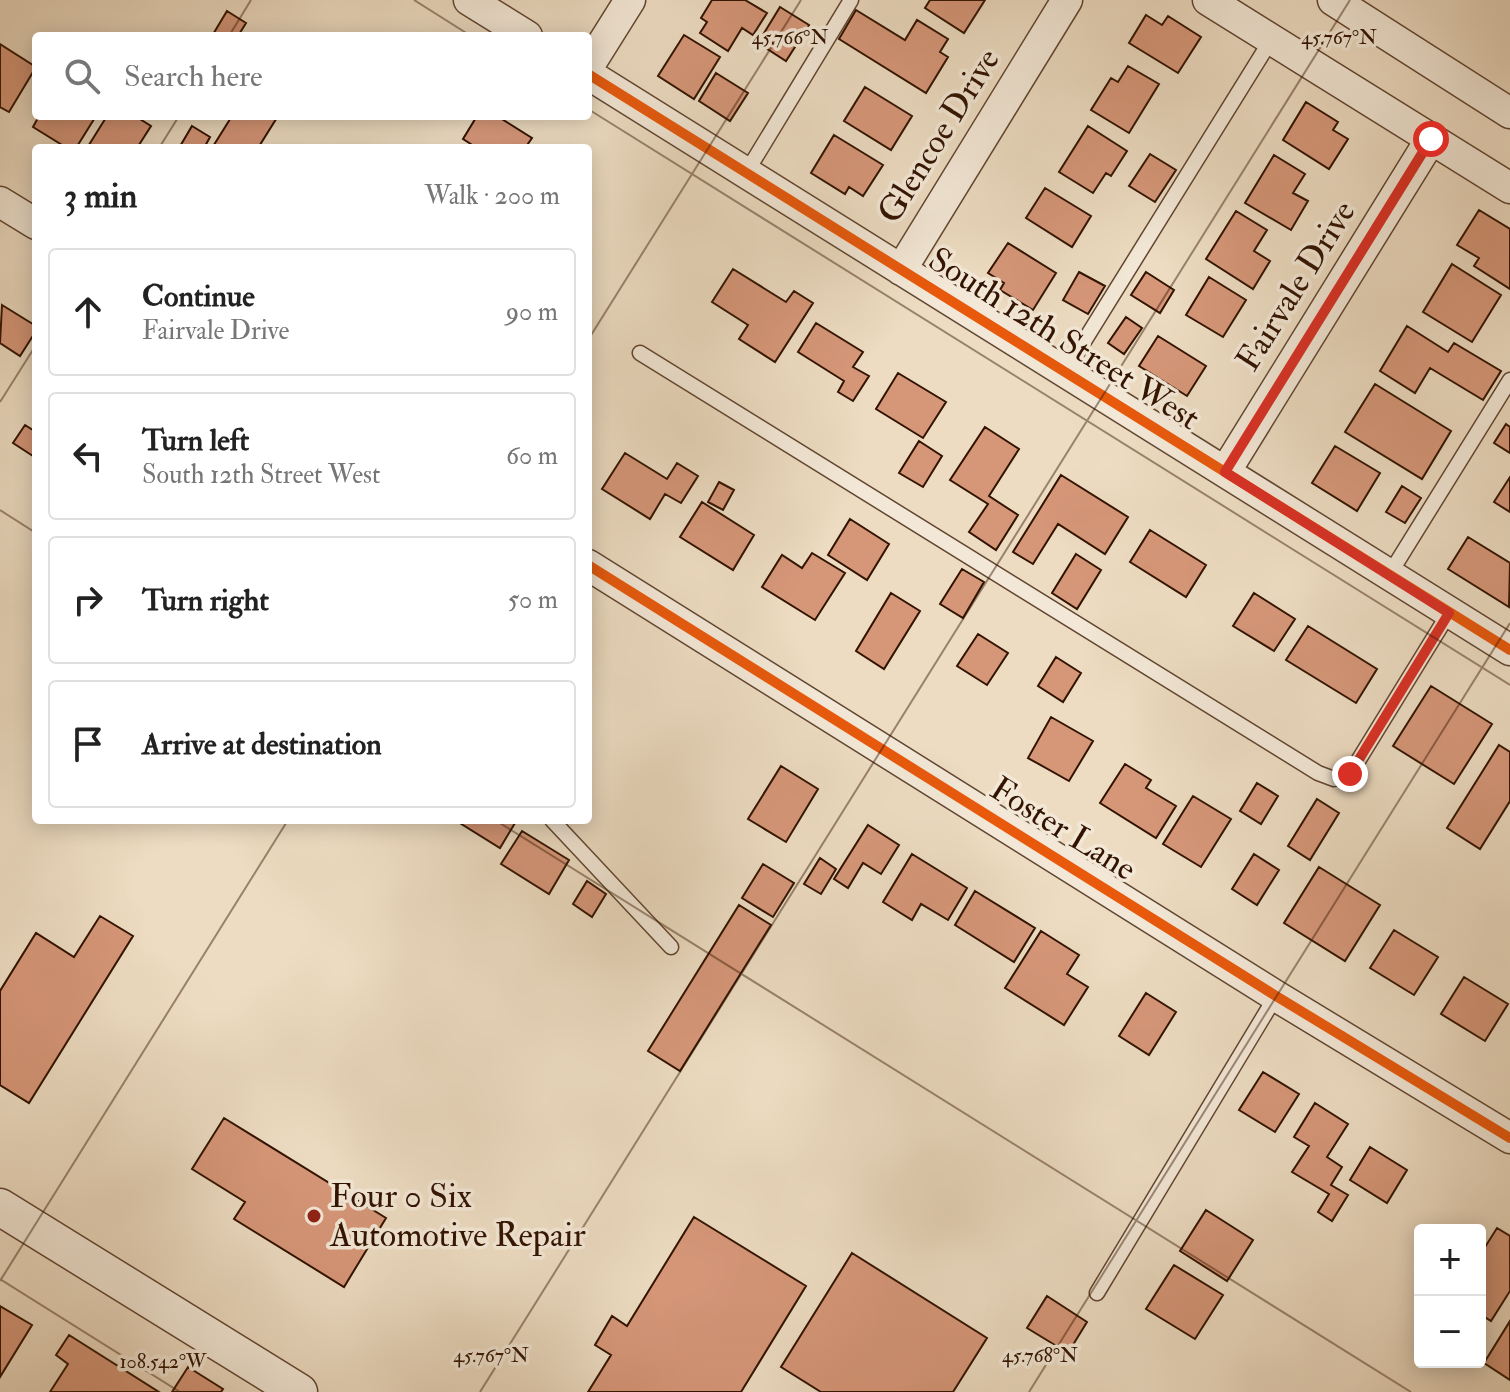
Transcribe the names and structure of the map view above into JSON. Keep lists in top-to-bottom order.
{
  "streets": {
    "street": [
      "Glencoe Drive",
      "Fairvale Drive",
      "South 12th Street West",
      "Foster Lane"
    ]
  },
  "crossings": [
    ["Glencoe Drive", "South 12th Street West"],
    ["Fairvale Drive", "South 12th Street West"]
  ],
  "places": ["Four 0 Six Automotive Repair"],
  "page": {
    "search": "Search here",
    "heading": ["3 min", "Walk · 200 m"],
    "list": [
      ["Continue", "Fairvale Drive", "90 m"],
      ["Turn left", "South 12th Street West", "60 m"],
      ["Turn right", "50 m"],
      "Arrive at destination"
    ],
    "map_buttons": ["+", "−"]
  },
  "coordinates": [
    "45.766°N",
    "45.767°N",
    "45.768°N",
    "108.542°W"
  ]
}
